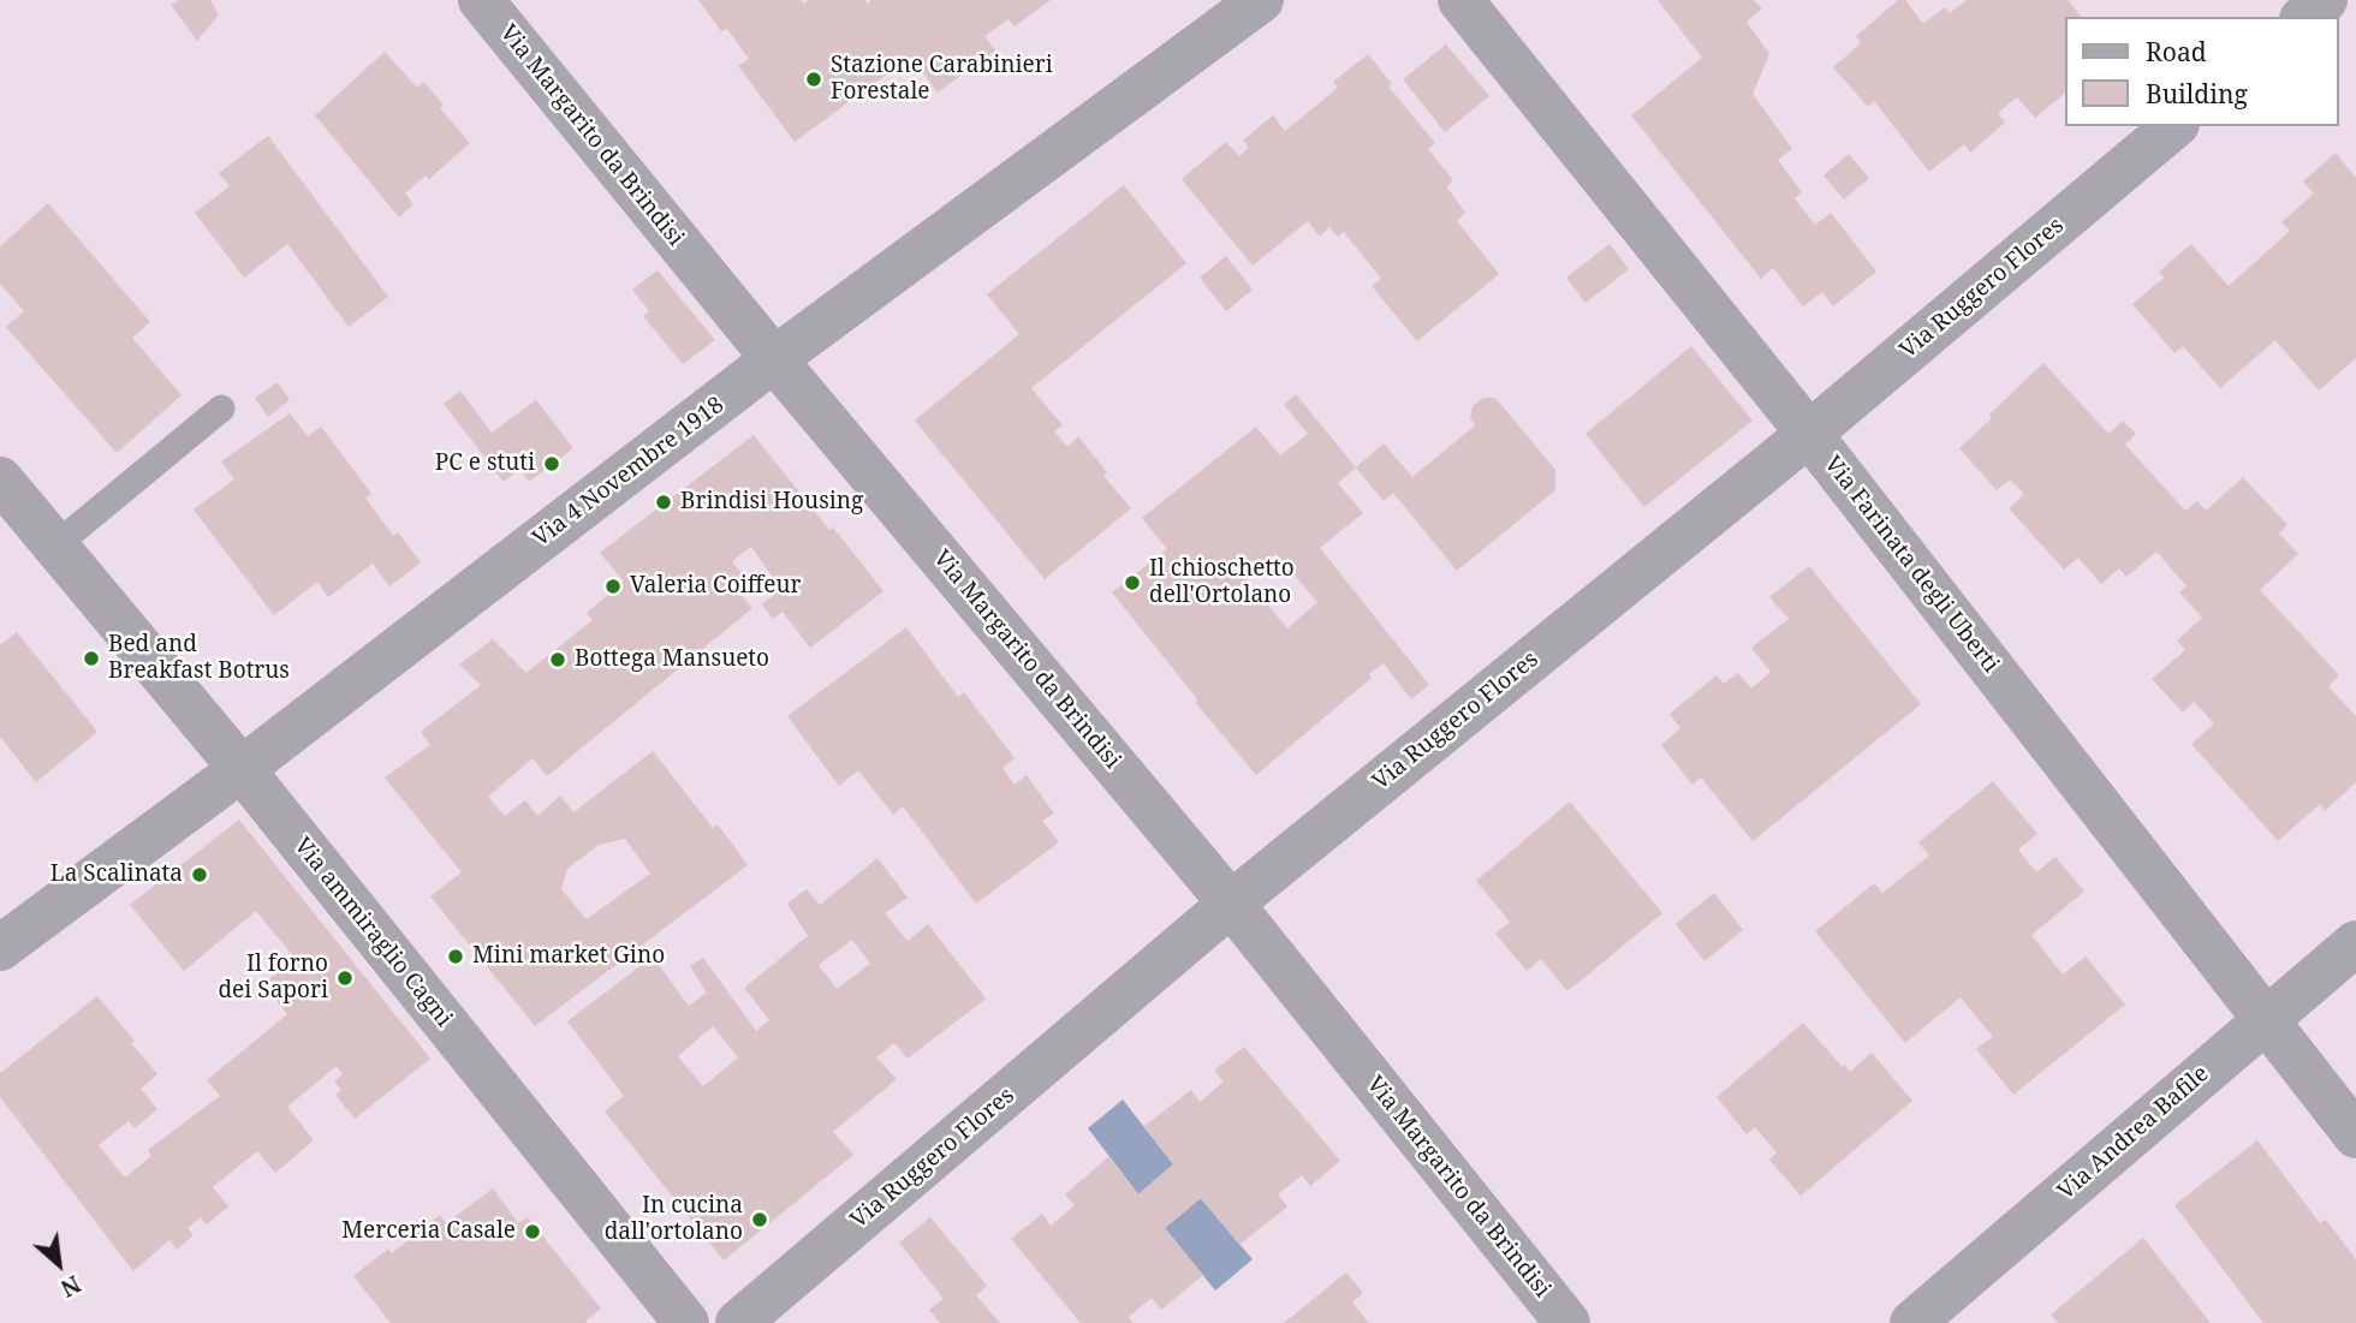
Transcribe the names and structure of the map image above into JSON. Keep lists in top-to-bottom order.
{
  "streets": {
    "street": [
      "Via Margarito da Brindisi",
      "Via Ruggero Flores",
      "Via 4 Novembre 1918",
      "Via Farinata degli Uberti",
      "Via ammiraglio Cagni",
      "Via Andrea Bafile"
    ]
  },
  "crossings": [
    ["Via Margarito da Brindisi", "Via Ruggero Flores"],
    ["Via Margarito da Brindisi", "Via 4 Novembre 1918"],
    ["Via Ruggero Flores", "Via Farinata degli Uberti"],
    ["Via 4 Novembre 1918", "Via ammiraglio Cagni"],
    ["Via Farinata degli Uberti", "Via Andrea Bafile"]
  ],
  "places": [
    "Stazione Carabinieri Forestale",
    "PC e stuti",
    "Brindisi Housing",
    "Il chioschetto dell'Ortolano",
    "Valeria Coiffeur",
    "Bed and Breakfast Botrus",
    "Bottega Mansueto",
    "La Scalinata",
    "Mini market Gino",
    "Il forno dei Sapori",
    "In cucina dall'ortolano",
    "Merceria Casale"
  ],
  "legend": ["Road", "Building"],
  "north": "bottom right"
}
